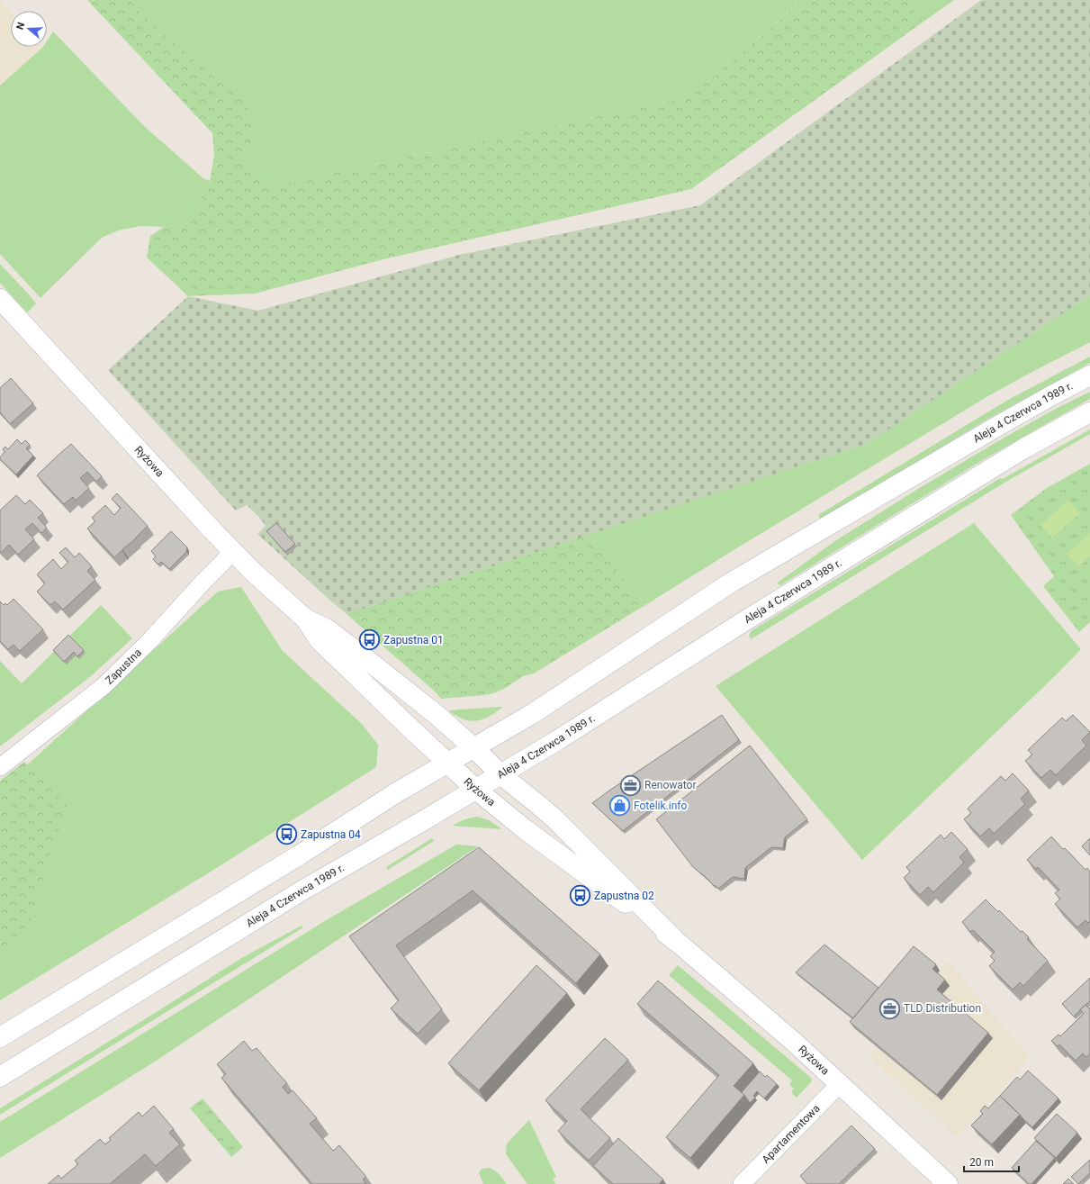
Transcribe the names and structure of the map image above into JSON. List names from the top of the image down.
{
  "streets": {
    "main road": ["Aleja 4 Czerwca 1989 r.", "Ryżowa"],
    "street": ["Zapustna", "Apartamentowa"]
  },
  "crossings": [
    ["Aleja 4 Czerwca 1989 r.", "Ryżowa"],
    ["Ryżowa", "Zapustna"],
    ["Ryżowa", "Apartamentowa"]
  ],
  "places": {
    "bus stop": ["Zapustna 01", "Zapustna 04", "Zapustna 02"],
    "office": ["Renowator", "TLD Distribution"],
    "shop": ["Fotelik.info"]
  },
  "scale_bar": "20 m",
  "north": "left"
}
